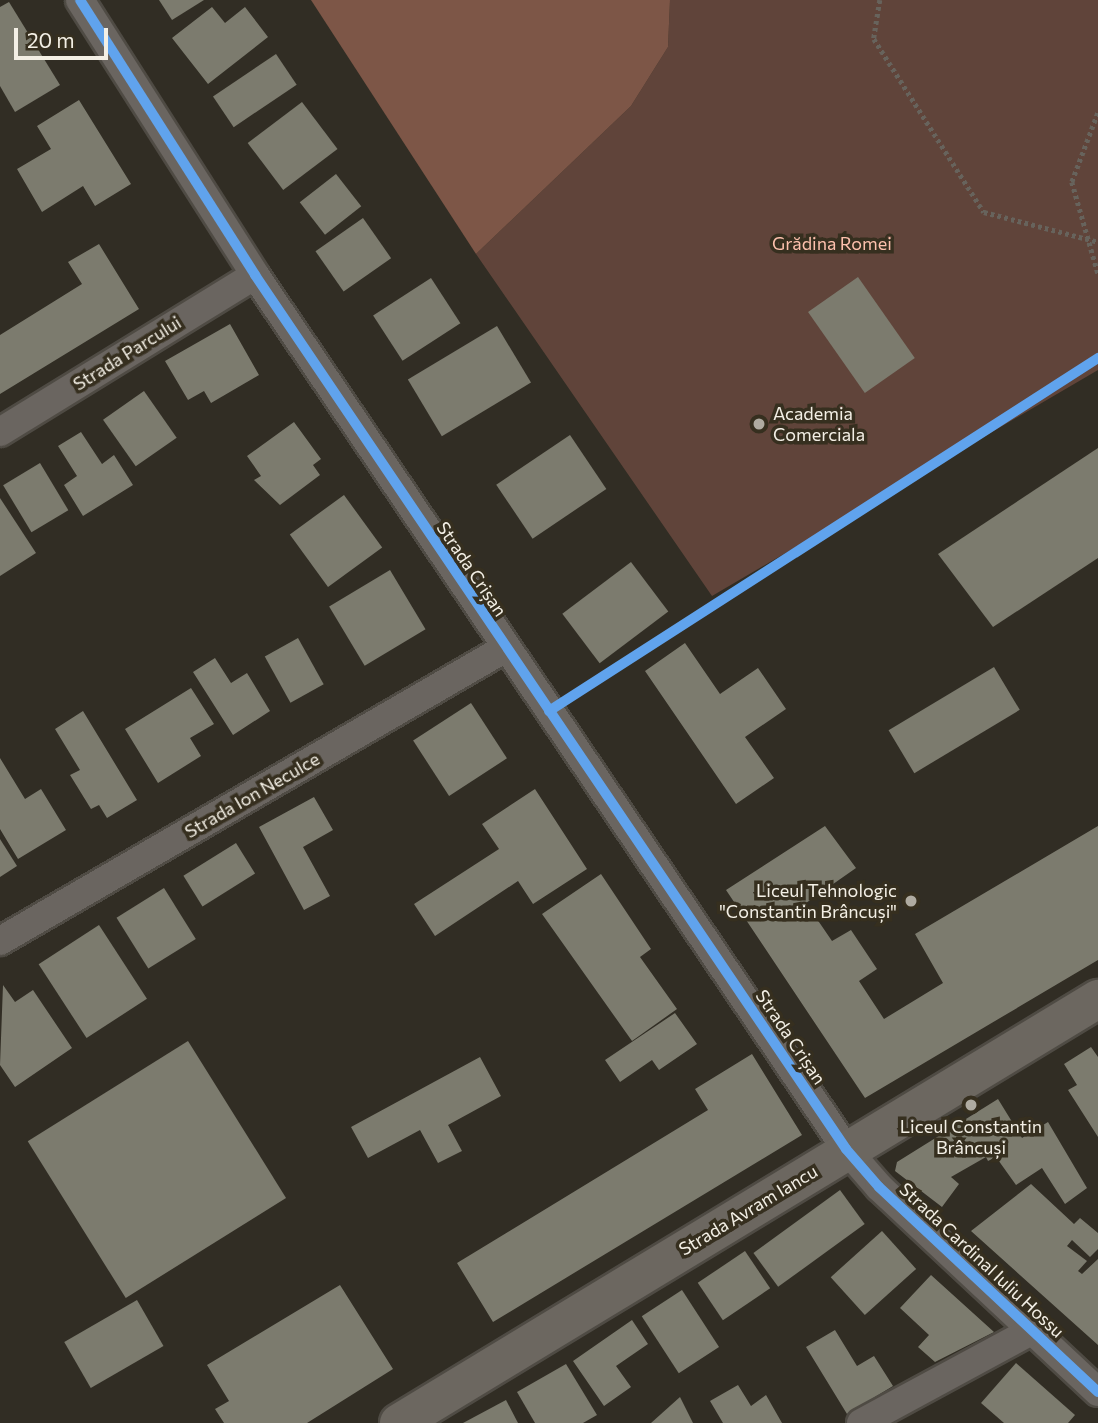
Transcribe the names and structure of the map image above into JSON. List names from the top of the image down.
{
  "streets": {
    "street": [
      "Strada Parcului",
      "Strada Crișan",
      "Strada Ion Neculce",
      "Strada Avram Iancu",
      "Strada Cardinal Iuliu Hossu"
    ]
  },
  "crossings": [
    ["Strada Parcului", "Strada Crișan"],
    ["Strada Crișan", "Strada Ion Neculce"],
    ["Strada Crișan", "Strada Avram Iancu"],
    ["Strada Crișan", "Strada Cardinal Iuliu Hossu"],
    ["Strada Avram Iancu", "Strada Cardinal Iuliu Hossu"]
  ],
  "parks": ["Grădina Romei"],
  "places": ["Academia Comerciala", "Liceul Tehnologic \"Constantin Brâncuși\"", "Liceul Constantin Brâncuși"],
  "scale_bar": "20 m"
}
